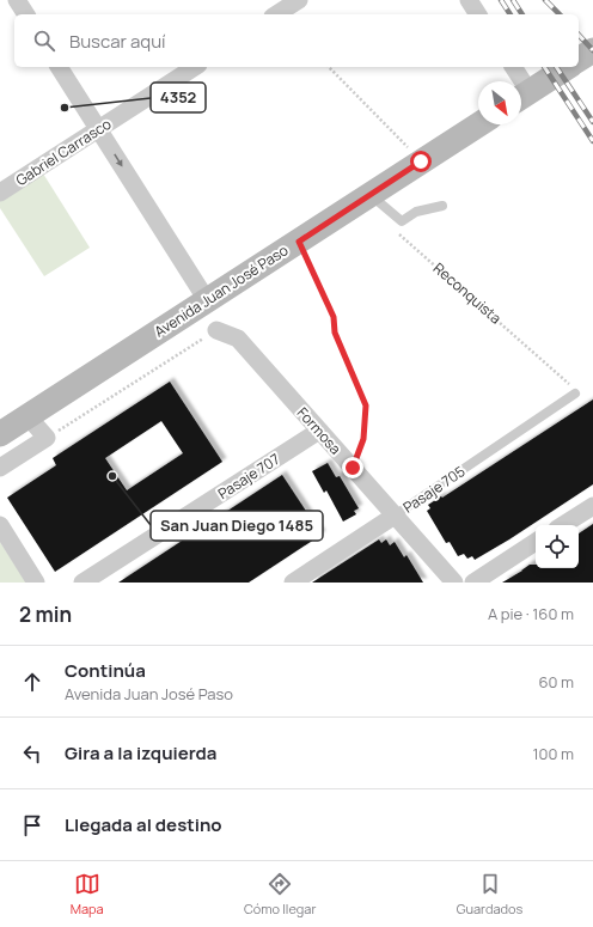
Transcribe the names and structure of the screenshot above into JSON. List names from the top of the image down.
{
  "streets": {
    "main road": ["Avenida Juan José Paso"],
    "street": [
      "Gabriel Carrasco",
      "Formosa",
      "Pasaje 707",
      "Pasaje 705"
    ],
    "path": ["Reconquista"]
  },
  "crossings": [
    ["Reconquista", "Pasaje 705"],
    ["Formosa", "Pasaje 707"],
    ["Formosa", "Pasaje 705"]
  ],
  "places": ["4352", "San Juan Diego 1485"],
  "north": "bottom right",
  "page": {
    "search": "Buscar aquí",
    "heading": ["2 min", "A pie · 160 m"],
    "list": [
      ["Continúa", "Avenida Juan José Paso", "60 m"],
      ["Gira a la izquierda", "100 m"],
      "Llegada al destino"
    ],
    "nav": ["Mapa", "Cómo llegar", "Guardados"]
  }
}
